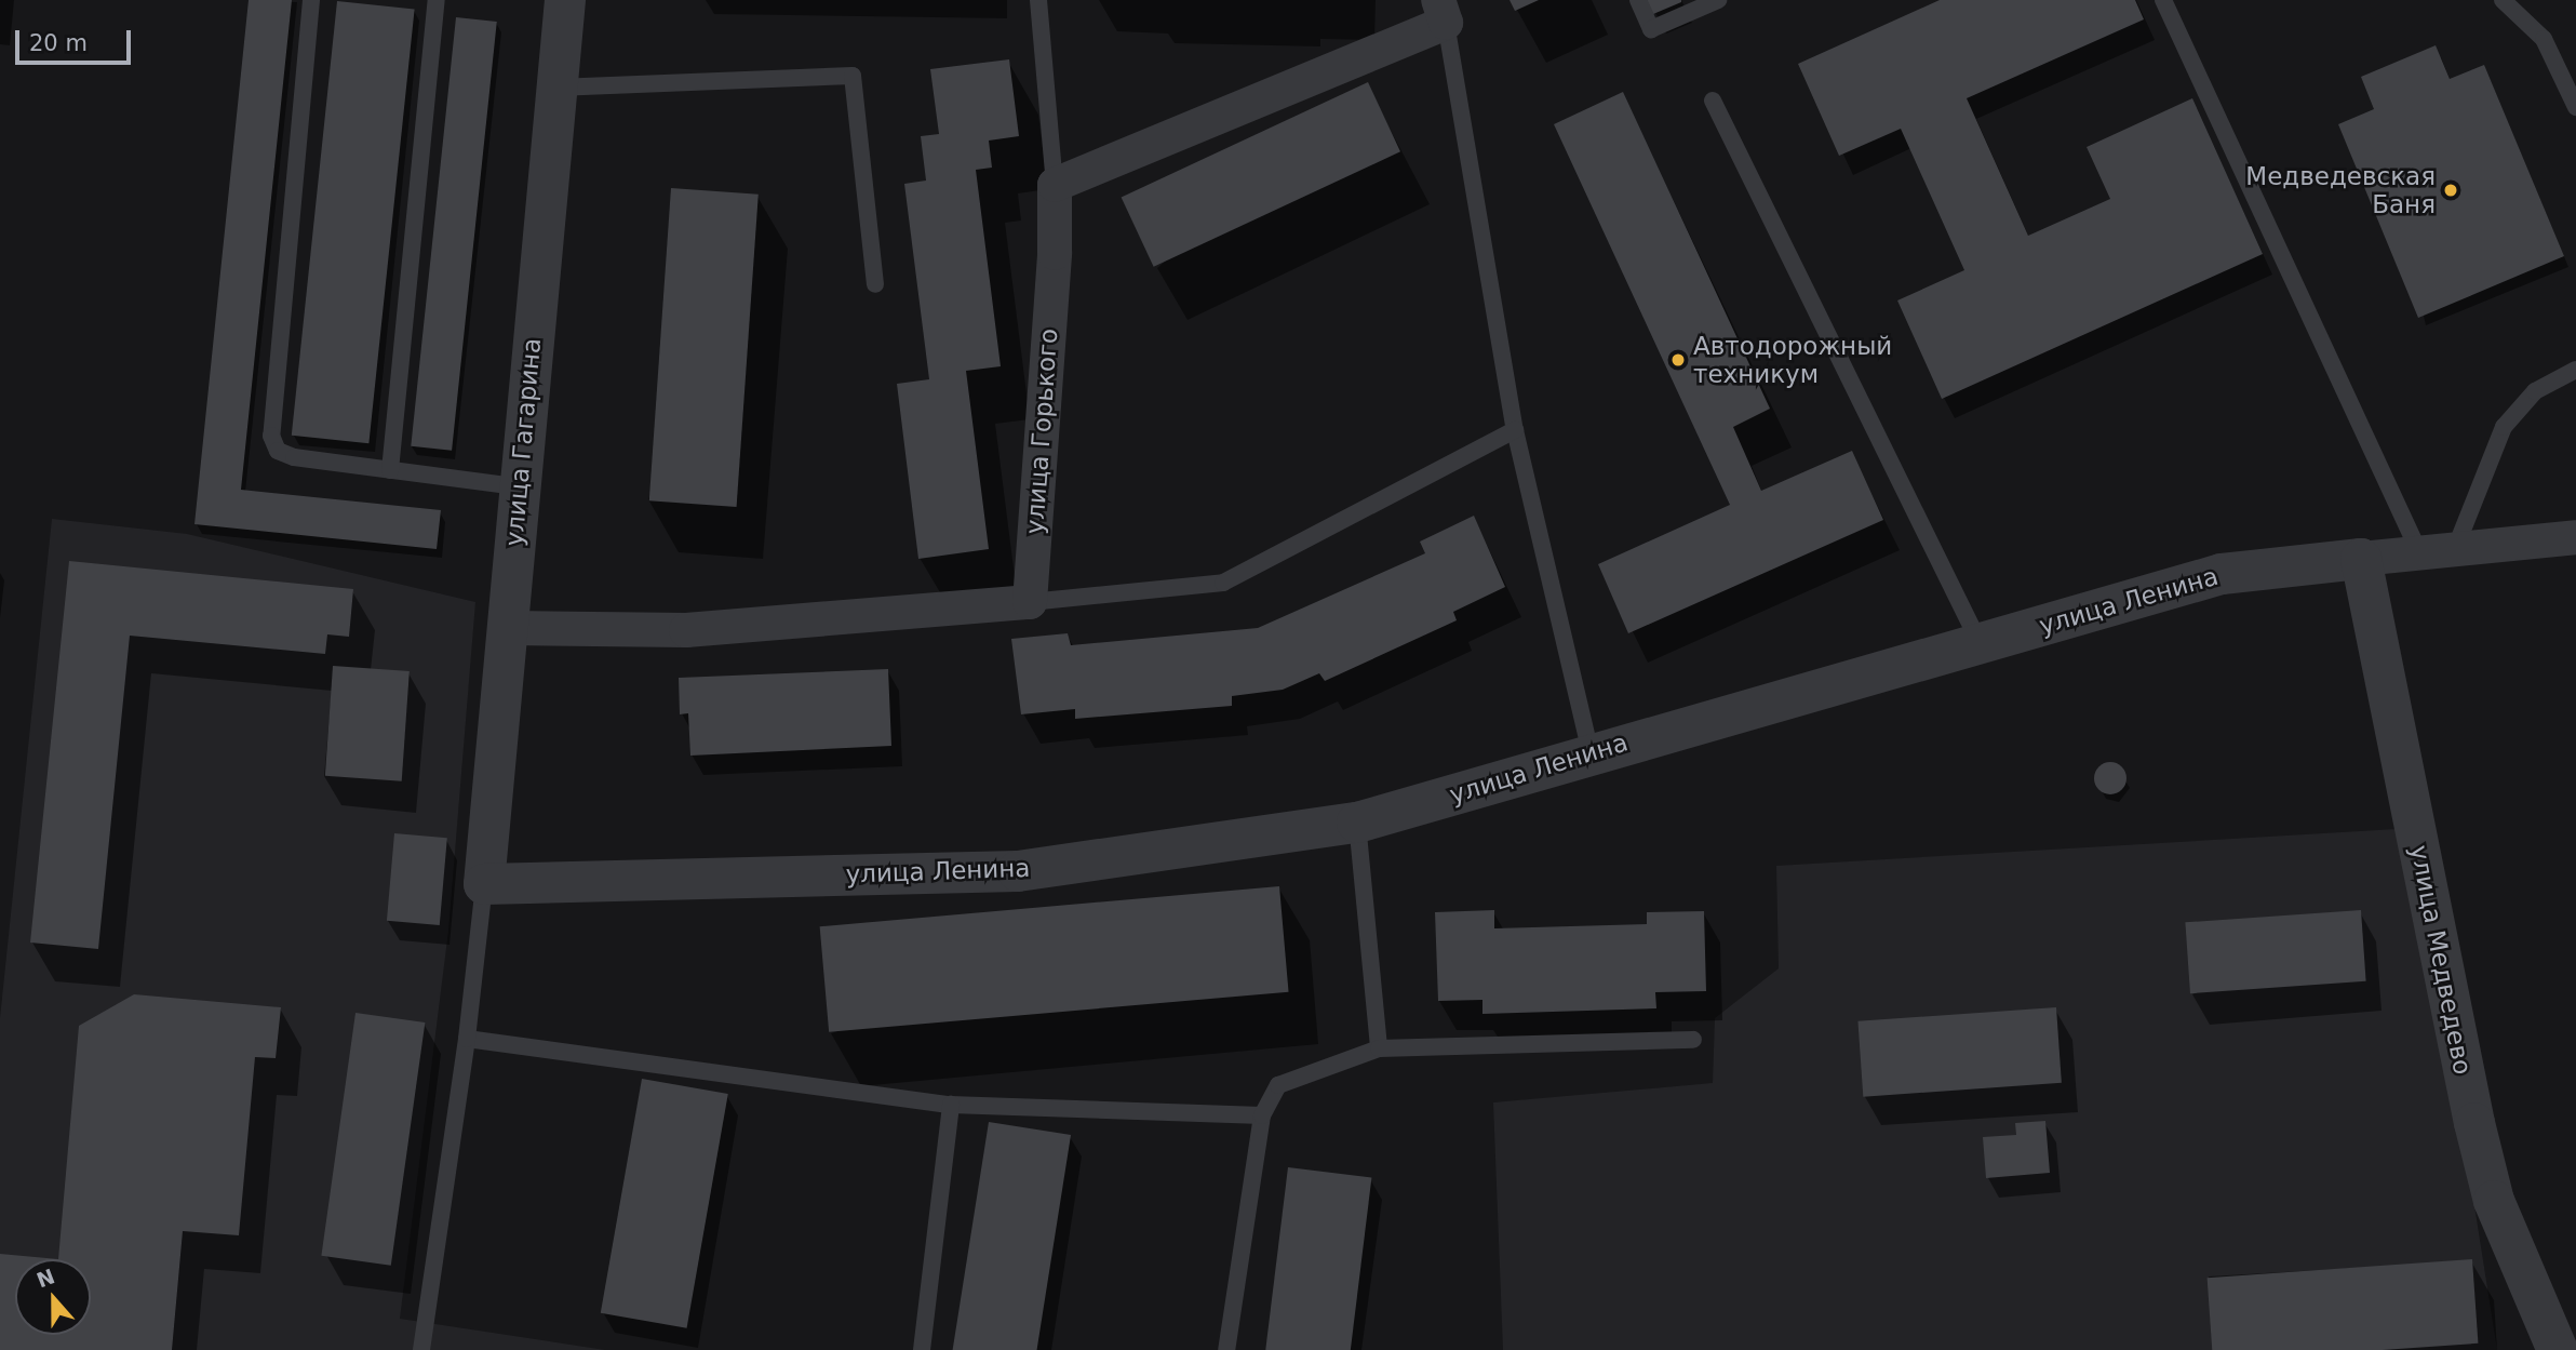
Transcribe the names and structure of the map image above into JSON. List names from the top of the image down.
{
  "streets": {
    "street": [
      "улица Горького",
      "улица Гагарина",
      "улица Ленина",
      "улица Медведево"
    ]
  },
  "crossings": [
    ["улица Гагарина", "улица Ленина"],
    ["улица Ленина", "улица Медведево"]
  ],
  "places": ["Медведевская Баня", "Автодорожный техникум"],
  "scale_bar": "20 m",
  "north": "top"
}
